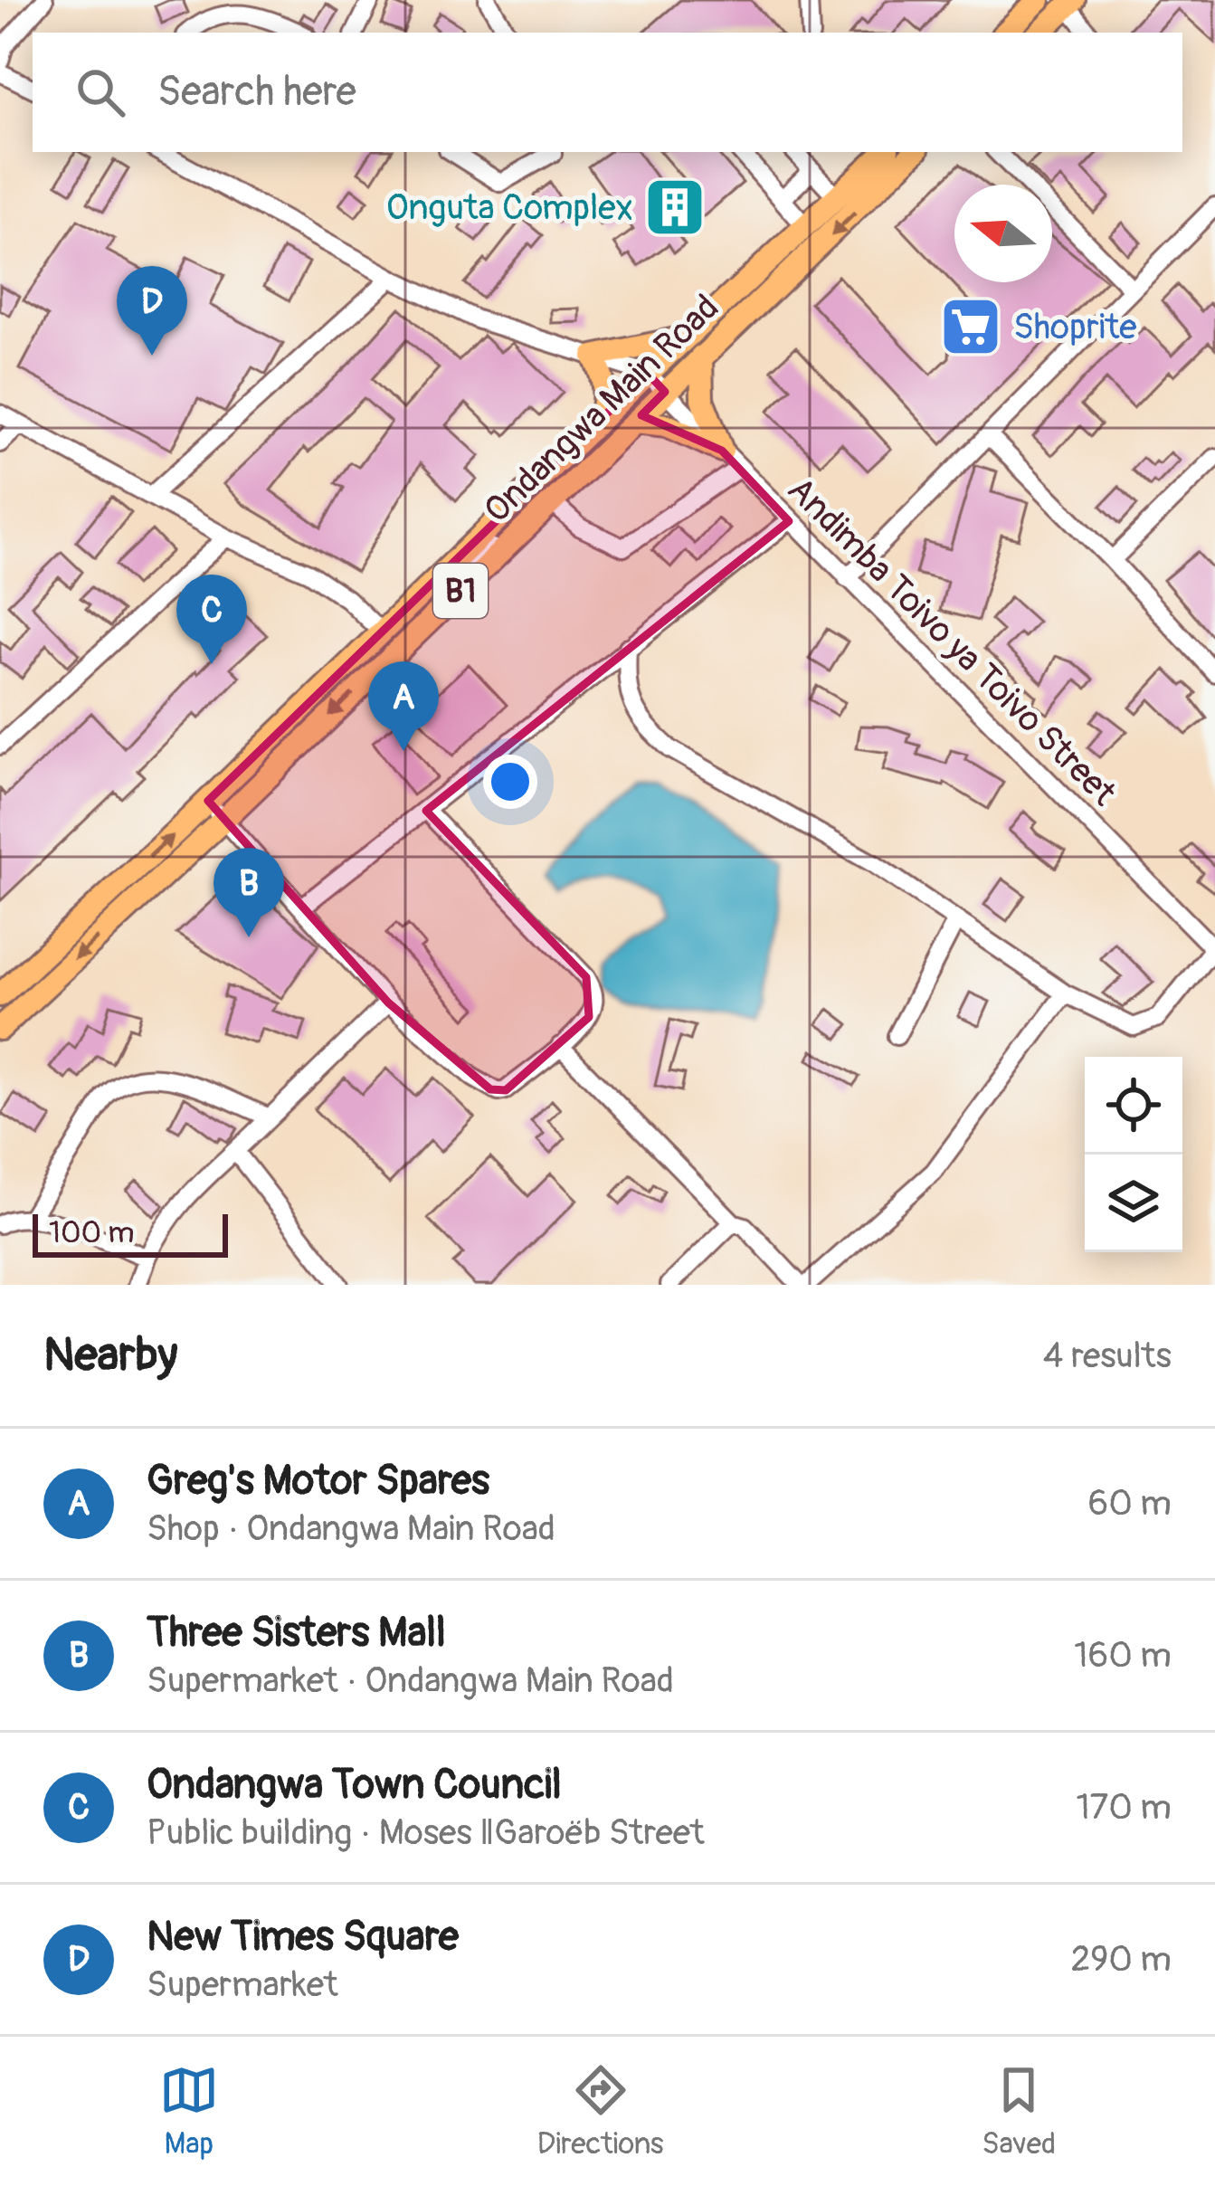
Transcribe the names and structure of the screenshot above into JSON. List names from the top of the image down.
{
  "streets": {
    "main road": ["Ondangwa Main Road", "B1"],
    "street": ["Andimba Toivo ya Toivo Street"]
  },
  "crossings": [
    ["Ondangwa Main Road", "Andimba Toivo ya Toivo Street"]
  ],
  "places": {
    "building": ["Onguta Complex"],
    "supermarket": ["Shoprite"]
  },
  "scale_bar": "100 m",
  "north": "left",
  "page": {
    "search": "Search here",
    "pins": [
      "D",
      "C",
      "A",
      "B"
    ],
    "scale": "100 m",
    "heading": ["Nearby", "4 results"],
    "list": [
      {
        "mark": "A",
        "name": "Greg's Motor Spares",
        "note": "Shop · Ondangwa Main Road",
        "value": "60 m"
      },
      {
        "mark": "B",
        "name": "Three Sisters Mall",
        "note": "Supermarket · Ondangwa Main Road",
        "value": "160 m"
      },
      {
        "mark": "C",
        "name": "Ondangwa Town Council",
        "note": "Public building · Moses ǁGaroëb Street",
        "value": "170 m"
      },
      {
        "mark": "D",
        "name": "New Times Square",
        "note": "Supermarket",
        "value": "290 m"
      }
    ],
    "nav": ["Map", "Directions", "Saved"]
  }
}
